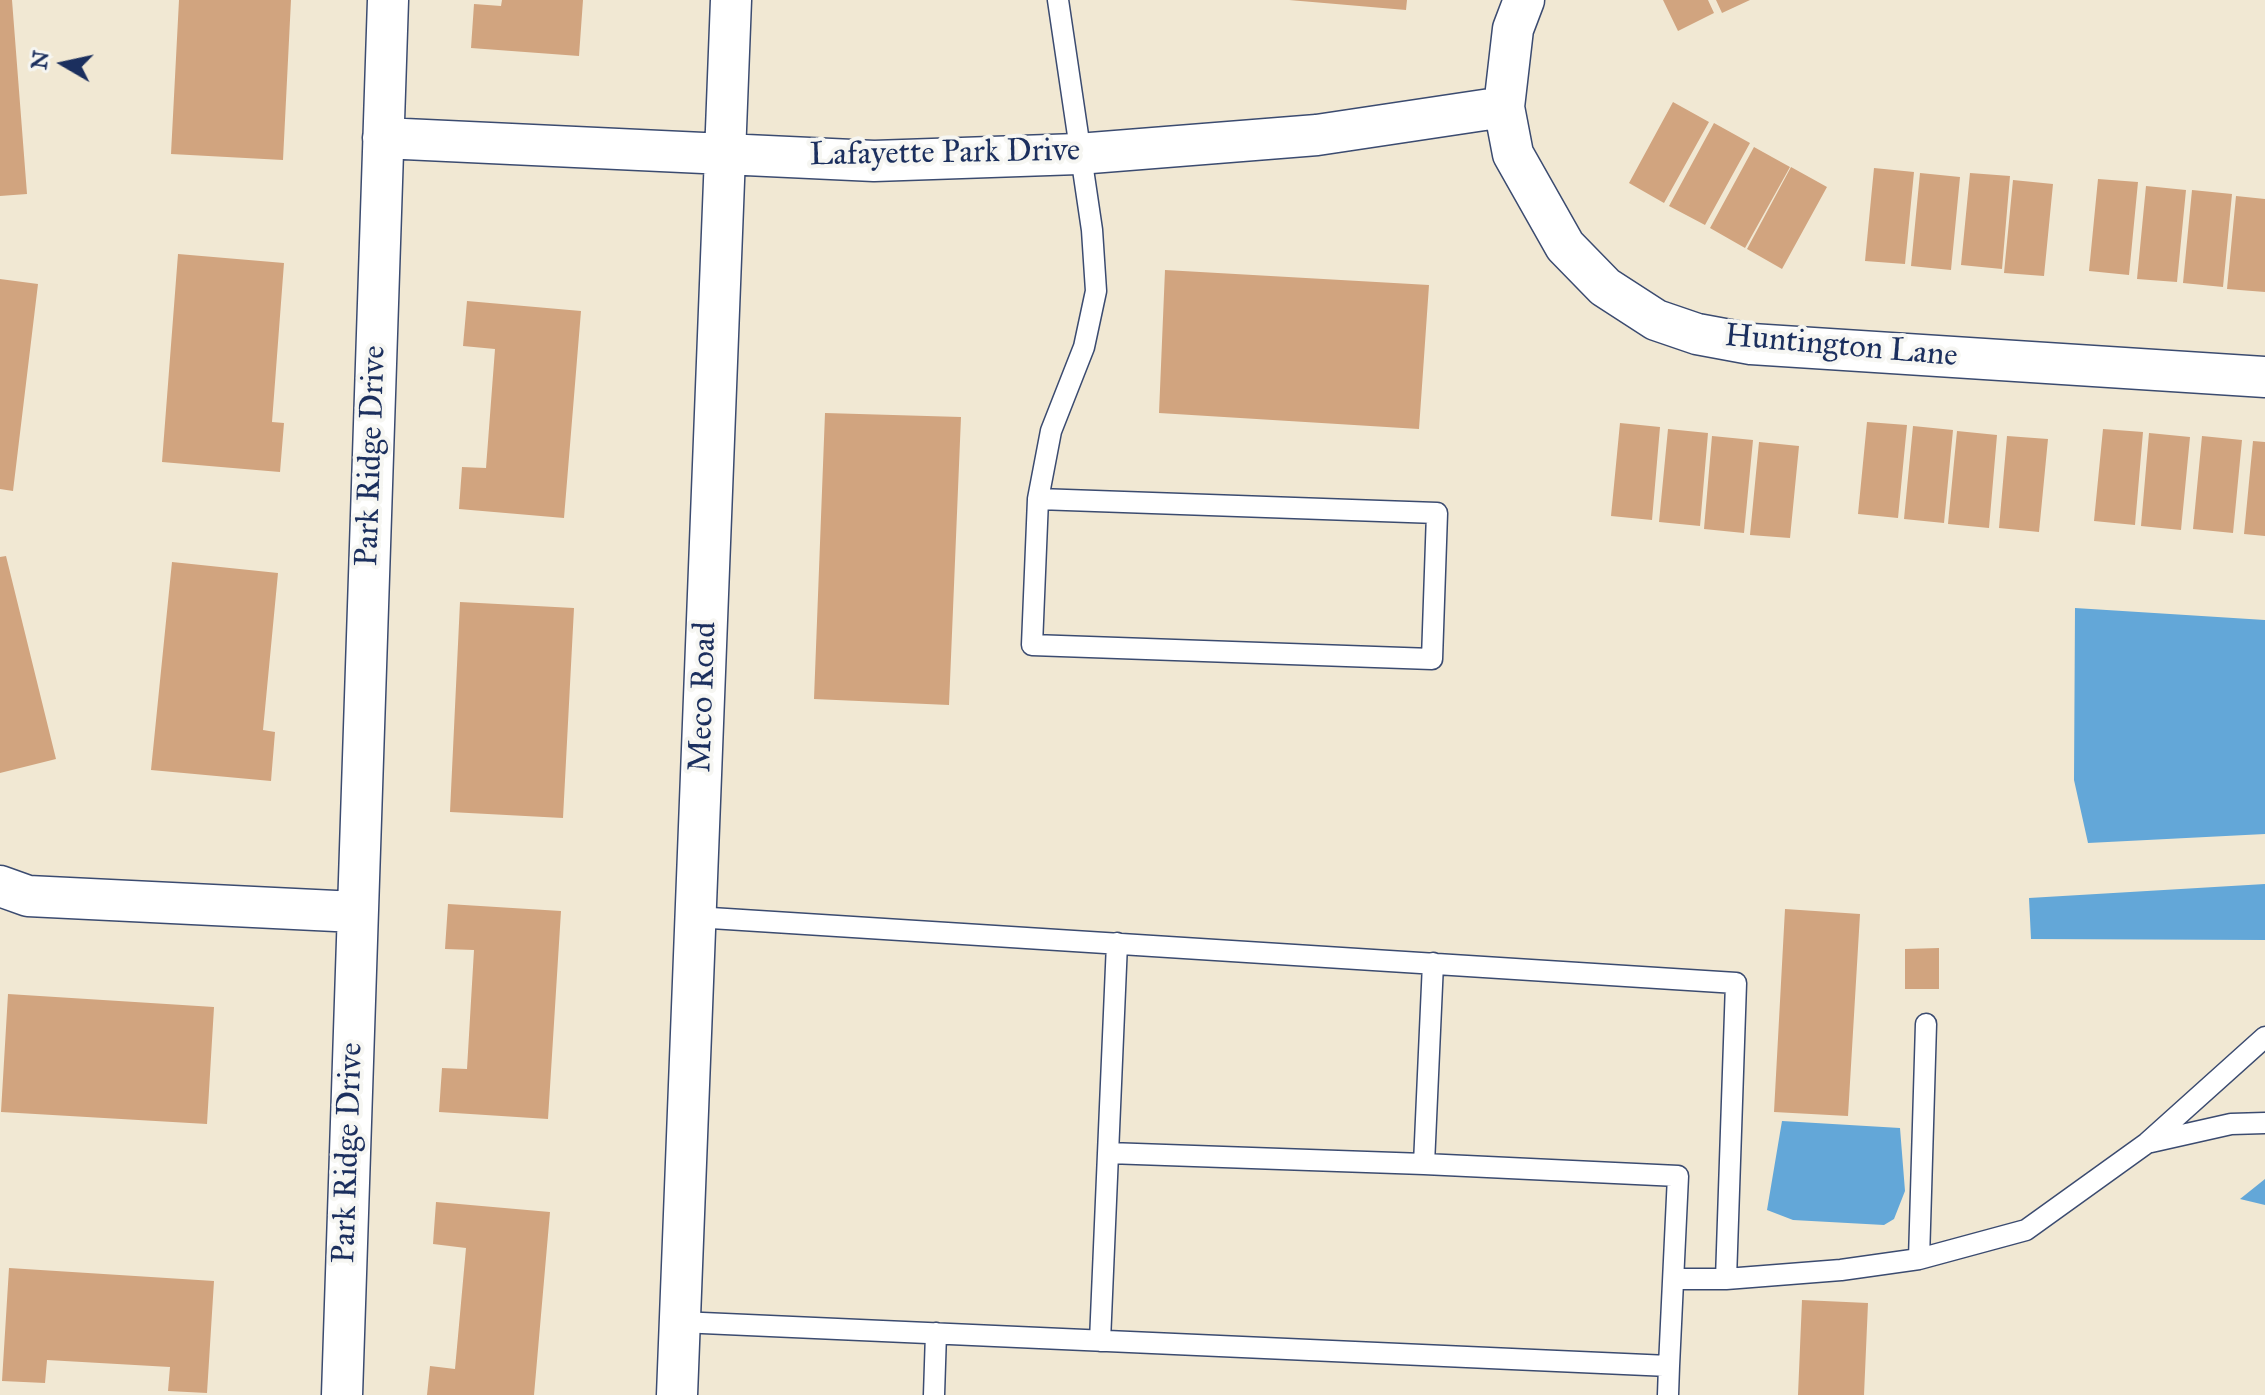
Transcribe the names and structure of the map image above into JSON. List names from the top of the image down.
{
  "streets": {
    "street": [
      "Lafayette Park Drive",
      "Huntington Lane",
      "Park Ridge Drive",
      "Meco Road"
    ]
  },
  "crossings": [
    ["Lafayette Park Drive", "Huntington Lane"],
    ["Lafayette Park Drive", "Park Ridge Drive"],
    ["Lafayette Park Drive", "Meco Road"]
  ],
  "north": "left"
}
